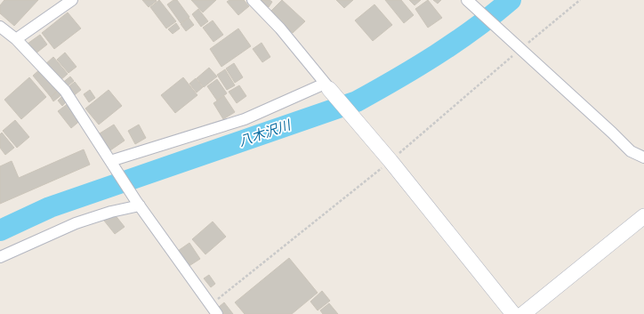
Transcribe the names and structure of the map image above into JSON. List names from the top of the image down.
{
  "water": ["八木沢川"]
}
